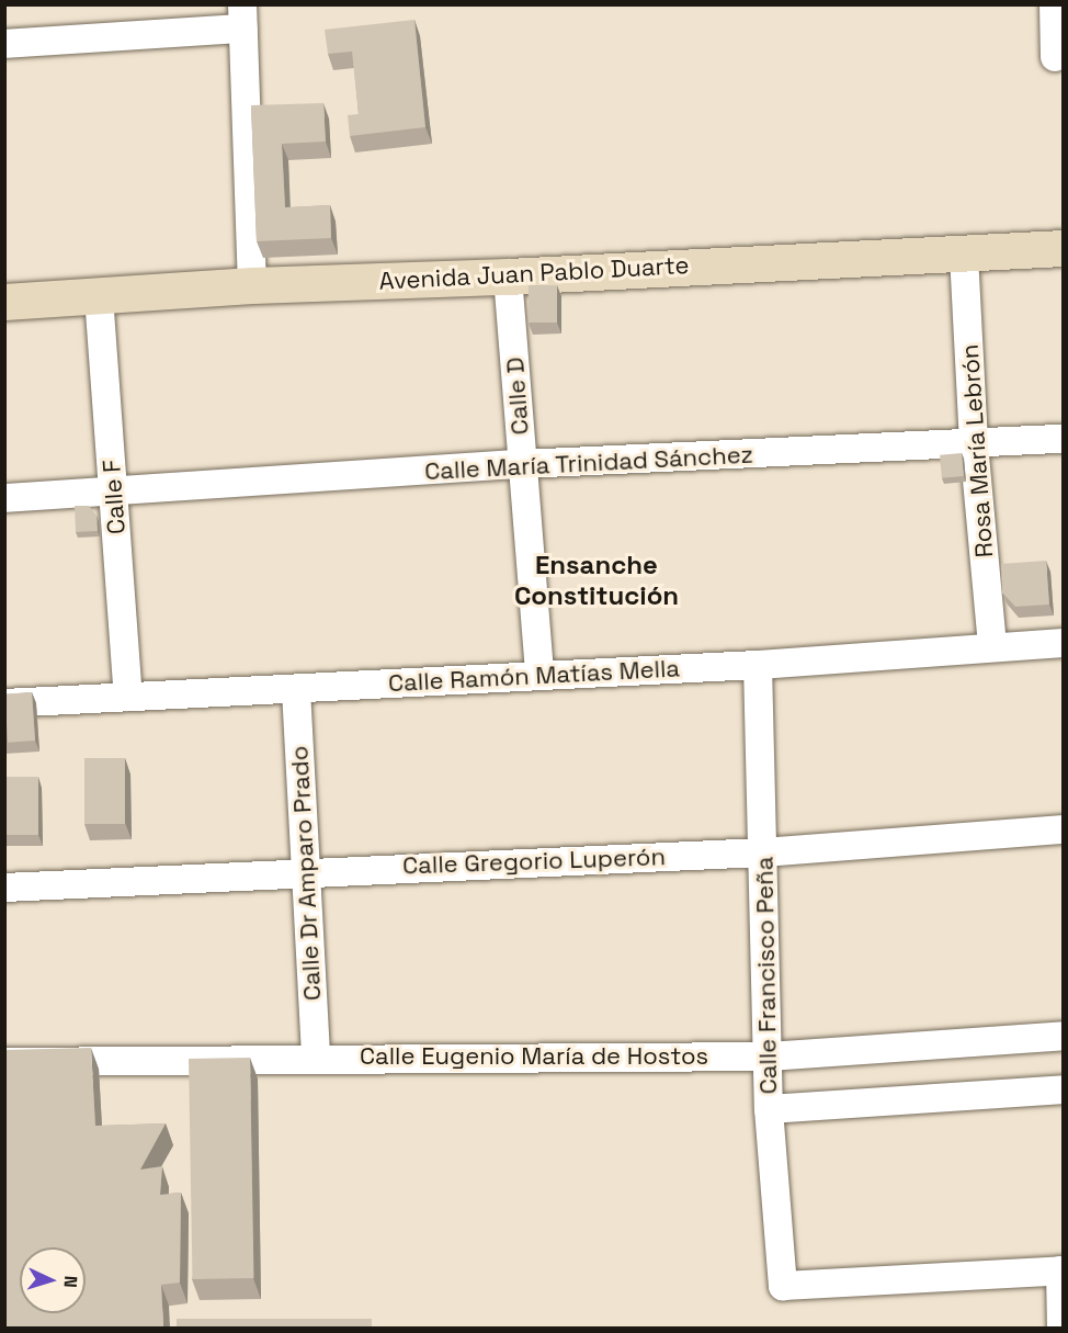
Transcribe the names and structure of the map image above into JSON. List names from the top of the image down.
{
  "streets": {
    "main road": ["Avenida Juan Pablo Duarte"],
    "street": [
      "Calle D",
      "Rosa María Lebrón",
      "Calle María Trinidad Sánchez",
      "Calle F",
      "Calle Ramón Matías Mella",
      "Calle Gregorio Luperón",
      "Calle Dr Amparo Prado",
      "Calle Francisco Peña",
      "Calle Eugenio María de Hostos"
    ]
  },
  "crossings": [
    ["Avenida Juan Pablo Duarte", "Calle D"],
    ["Avenida Juan Pablo Duarte", "Rosa María Lebrón"],
    ["Avenida Juan Pablo Duarte", "Calle F"],
    ["Calle D", "Calle María Trinidad Sánchez"],
    ["Calle D", "Calle Ramón Matías Mella"],
    ["Rosa María Lebrón", "Calle María Trinidad Sánchez"],
    ["Rosa María Lebrón", "Calle Ramón Matías Mella"],
    ["Calle María Trinidad Sánchez", "Calle F"],
    ["Calle F", "Calle Ramón Matías Mella"],
    ["Calle Ramón Matías Mella", "Calle Dr Amparo Prado"],
    ["Calle Ramón Matías Mella", "Calle Francisco Peña"],
    ["Calle Gregorio Luperón", "Calle Dr Amparo Prado"],
    ["Calle Gregorio Luperón", "Calle Francisco Peña"],
    ["Calle Dr Amparo Prado", "Calle Eugenio María de Hostos"],
    ["Calle Francisco Peña", "Calle Eugenio María de Hostos"]
  ],
  "districts": ["Ensanche Constitución"],
  "north": "right"
}
